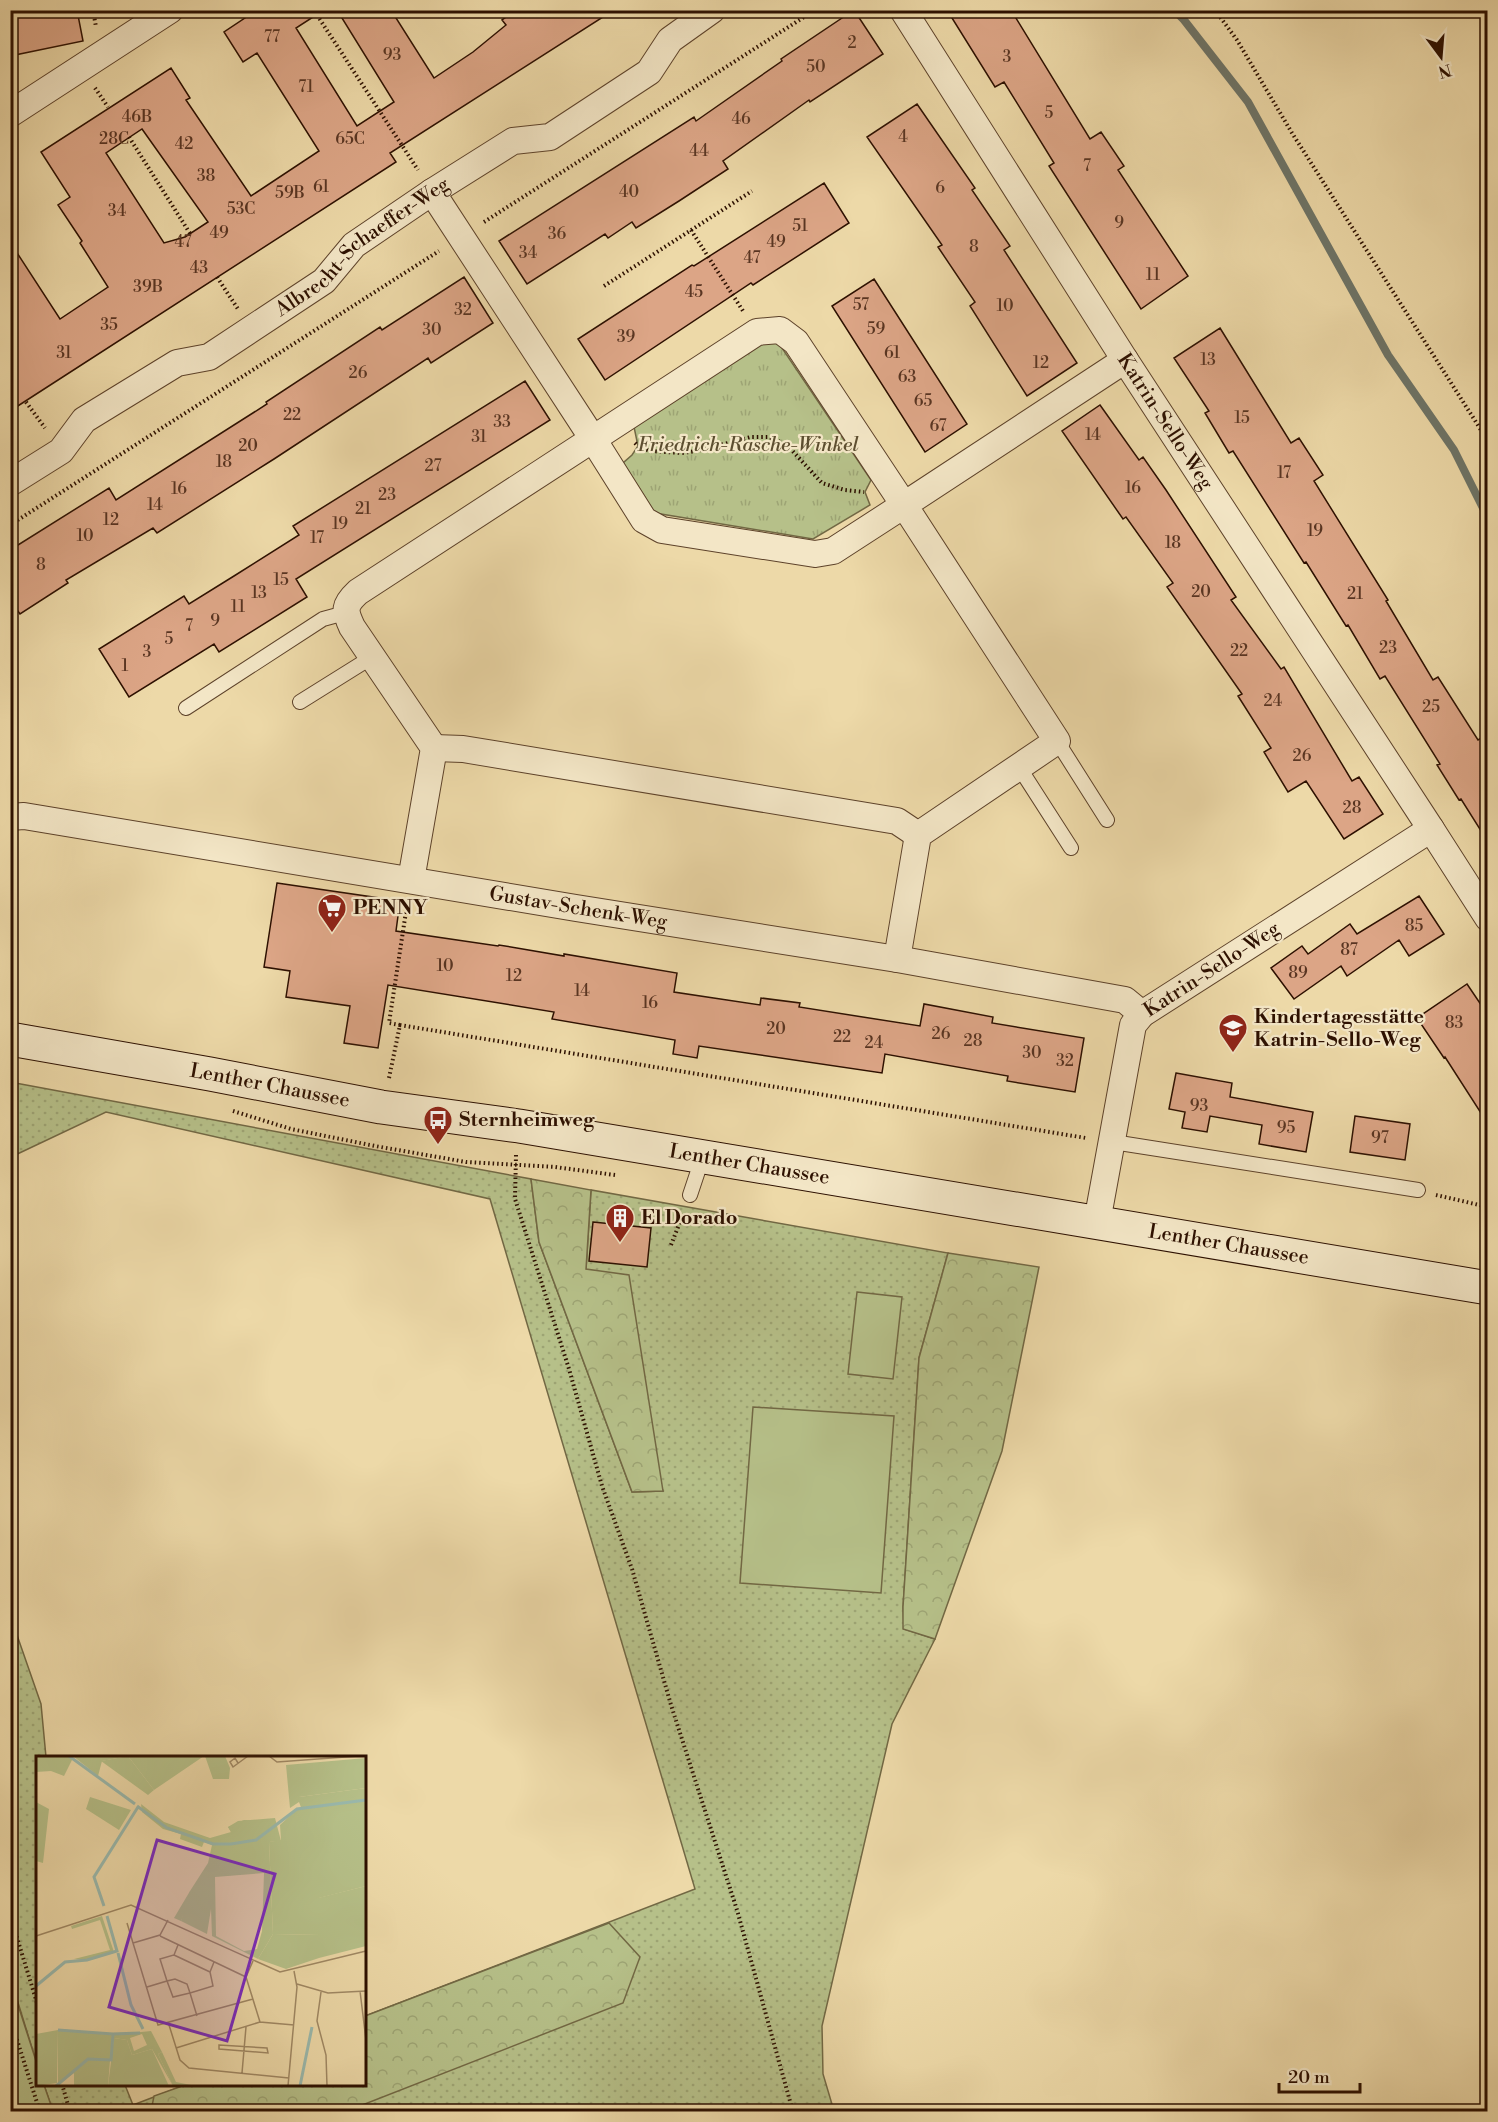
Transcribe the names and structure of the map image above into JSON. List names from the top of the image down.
{
  "streets": {
    "street": [
      "Albrecht-Schaeffer-Weg",
      "Katrin-Sello-Weg",
      "Gustav-Schenk-Weg",
      "Lenther Chaussee"
    ]
  },
  "crossings": [
    ["Katrin-Sello-Weg", "Gustav-Schenk-Weg"],
    ["Katrin-Sello-Weg", "Lenther Chaussee"]
  ],
  "parks": ["Friedrich-Rasche-Winkel"],
  "places": {
    "supermarket": ["PENNY"],
    "school or university": ["Kindertagesstätte Katrin-Sello-Weg"],
    "bus stop": ["Sternheimweg"],
    "building": ["El Dorado"]
  },
  "house_numbers": [
    "77",
    "2",
    "93",
    "3",
    "50",
    "71",
    "5",
    "46B",
    "46",
    "4",
    "28C",
    "65C",
    "42",
    "44",
    "7",
    "38",
    "61",
    "6",
    "40",
    "59B",
    "53C",
    "34",
    "9",
    "51",
    "49",
    "36",
    "47",
    "49",
    "8",
    "34",
    "47",
    "43",
    "11",
    "39B",
    "45",
    "57",
    "10",
    "32",
    "35",
    "59",
    "30",
    "39",
    "31",
    "61",
    "13",
    "12",
    "26",
    "63",
    "65",
    "22",
    "15",
    "33",
    "67",
    "14",
    "31",
    "20",
    "18",
    "27",
    "17",
    "16",
    "16",
    "23",
    "14",
    "21",
    "12",
    "19",
    "19",
    "10",
    "17",
    "18",
    "8",
    "15",
    "20",
    "13",
    "21",
    "11",
    "9",
    "7",
    "5",
    "23",
    "22",
    "3",
    "1",
    "24",
    "25",
    "26",
    "28",
    "85",
    "87",
    "10",
    "89",
    "12",
    "14",
    "16",
    "83",
    "20",
    "26",
    "22",
    "28",
    "24",
    "30",
    "32",
    "93",
    "95",
    "97"
  ],
  "scale_bar": "20 m",
  "north": "bottom"
}
